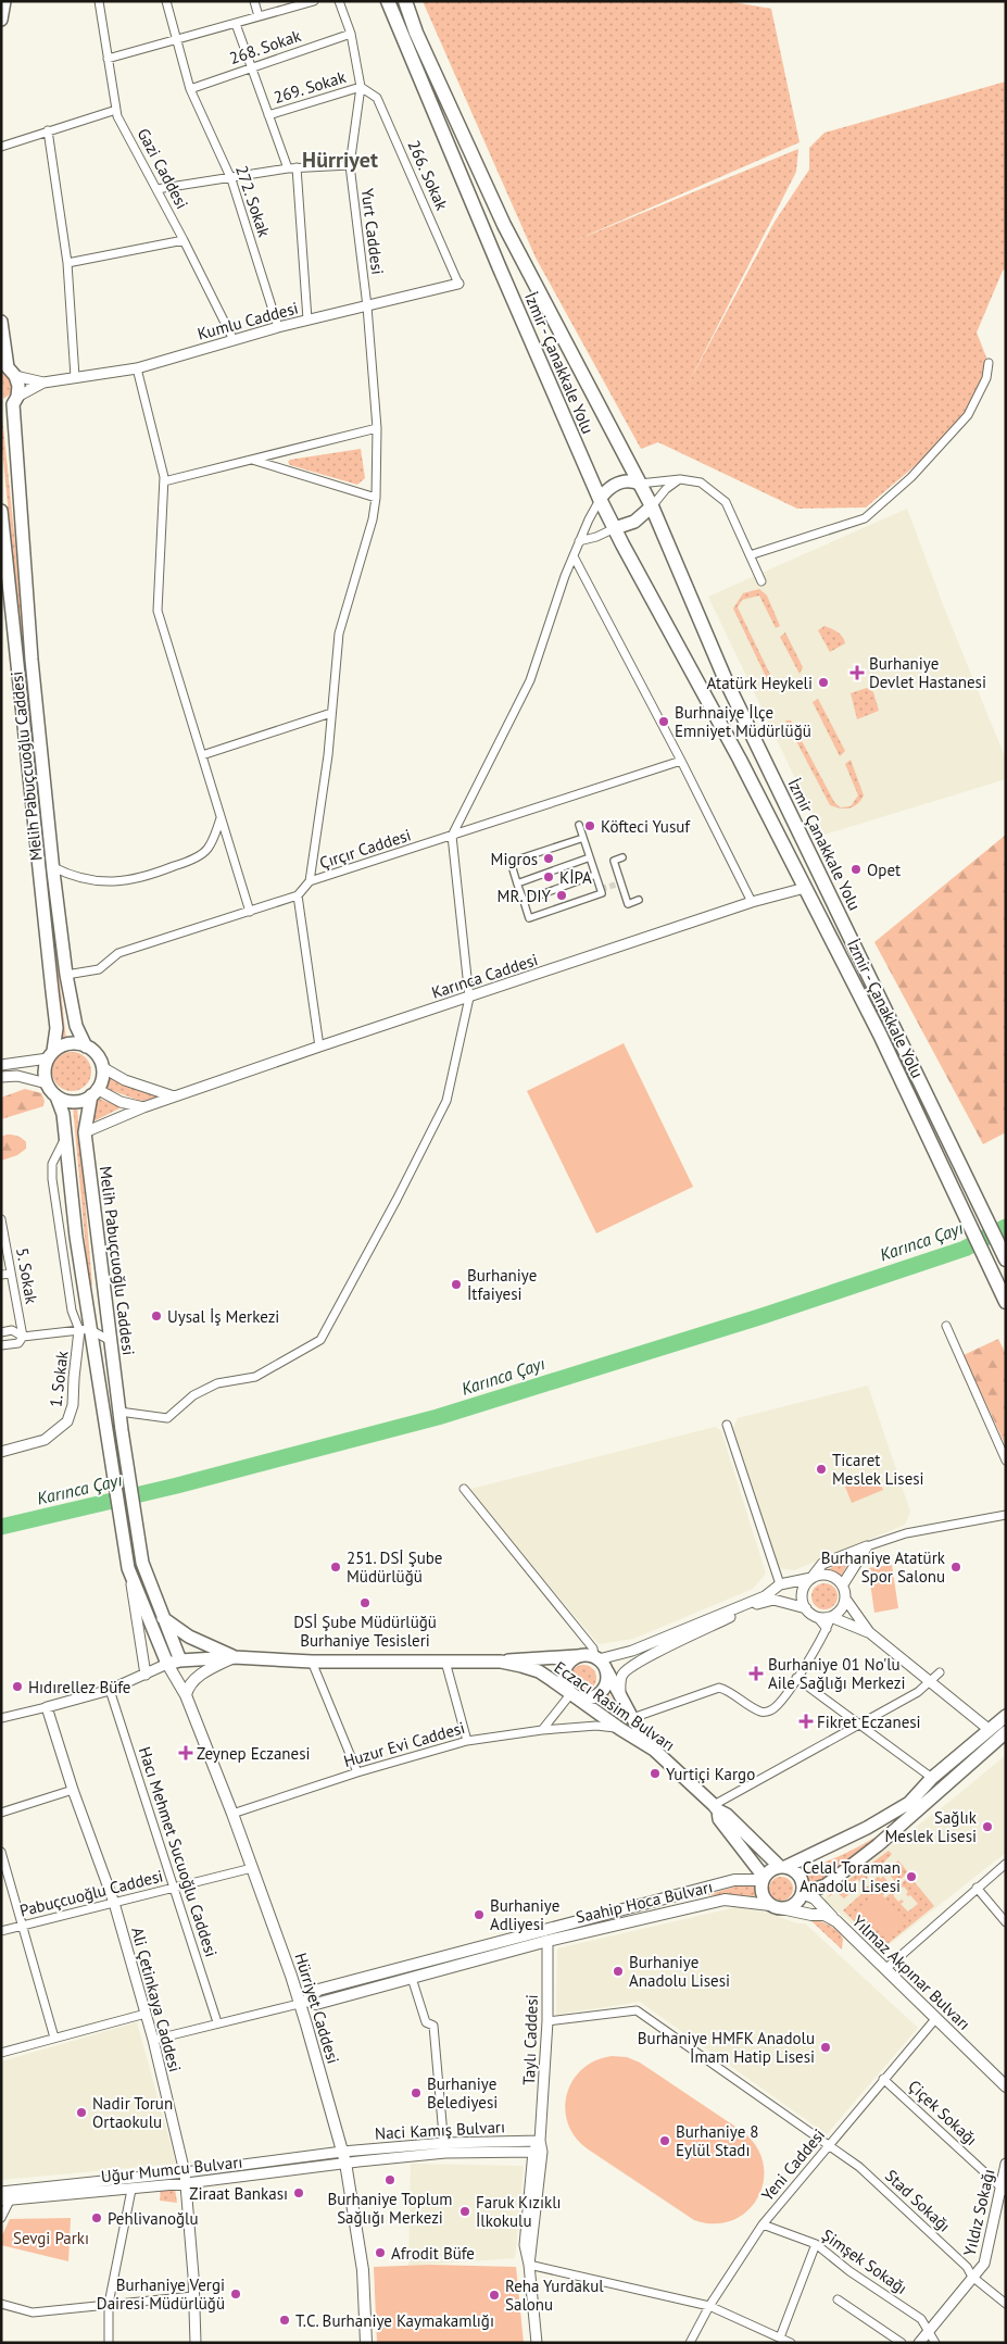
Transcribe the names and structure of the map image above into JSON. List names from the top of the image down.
{
  "streets": {
    "highway": ["İzmir - Çanakkale Yolu", "İzmir Çanakkale Yolu"],
    "main road": [
      "Melih Pabuçcuoğlu Caddesi",
      "Eczacı Rasim Bulvarı",
      "Saahip Hoca Bulvarı",
      "Yılmaz Akpınar Bulvarı",
      "Hürriyet Caddesi"
    ],
    "street": [
      "268. Sokak",
      "269. Sokak",
      "Gazi Caddesi",
      "266. Sokak",
      "272. Sokak",
      "Yurt Caddesi",
      "Kumlu Caddesi",
      "Çırçır Caddesi",
      "Karınca Caddesi",
      "5. Sokak",
      "1. Sokak",
      "Huzur Evi Caddesi",
      "Hacı Mehmet Sucuoğlu Caddesi",
      "Pabuçcuoğlu Caddesi",
      "Ali Çetinkaya Caddesi",
      "Taylı Caddesi",
      "Çiçek Sokağı",
      "Naci Kamış Bulvarı",
      "Yeni Caddesi",
      "Uğur Mumcu Bulvarı",
      "Stad Sokağı",
      "Yıldız Sokağı",
      "Şimşek Sokağı"
    ]
  },
  "crossings": [
    ["268. Sokak", "272. Sokak"],
    ["268. Sokak", "Yurt Caddesi"],
    ["269. Sokak", "266. Sokak"],
    ["269. Sokak", "Yurt Caddesi"],
    ["Gazi Caddesi", "Kumlu Caddesi"],
    ["266. Sokak", "Yurt Caddesi"],
    ["266. Sokak", "Kumlu Caddesi"],
    ["272. Sokak", "Kumlu Caddesi"],
    ["Yurt Caddesi", "Kumlu Caddesi"],
    ["Yurt Caddesi", "Çırçır Caddesi"],
    ["İzmir - Çanakkale Yolu", "İzmir Çanakkale Yolu"],
    ["İzmir - Çanakkale Yolu", "Karınca Caddesi"],
    ["Melih Pabuçcuoğlu Caddesi", "Karınca Caddesi"],
    ["Melih Pabuçcuoğlu Caddesi", "Eczacı Rasim Bulvarı"],
    ["Eczacı Rasim Bulvarı", "Huzur Evi Caddesi"],
    ["Eczacı Rasim Bulvarı", "Saahip Hoca Bulvarı"],
    ["Eczacı Rasim Bulvarı", "Yılmaz Akpınar Bulvarı"],
    ["Huzur Evi Caddesi", "Hürriyet Caddesi"],
    ["Hacı Mehmet Sucuoğlu Caddesi", "Pabuçcuoğlu Caddesi"],
    ["Pabuçcuoğlu Caddesi", "Ali Çetinkaya Caddesi"],
    ["Pabuçcuoğlu Caddesi", "Hürriyet Caddesi"],
    ["Saahip Hoca Bulvarı", "Yılmaz Akpınar Bulvarı"],
    ["Saahip Hoca Bulvarı", "Hürriyet Caddesi"],
    ["Saahip Hoca Bulvarı", "Taylı Caddesi"],
    ["Yılmaz Akpınar Bulvarı", "Yeni Caddesi"],
    ["Ali Çetinkaya Caddesi", "Uğur Mumcu Bulvarı"],
    ["Hürriyet Caddesi", "Naci Kamış Bulvarı"],
    ["Hürriyet Caddesi", "Uğur Mumcu Bulvarı"],
    ["Taylı Caddesi", "Naci Kamış Bulvarı"],
    ["Taylı Caddesi", "Stad Sokağı"],
    ["Çiçek Sokağı", "Yeni Caddesi"],
    ["Çiçek Sokağı", "Yıldız Sokağı"],
    ["Naci Kamış Bulvarı", "Uğur Mumcu Bulvarı"],
    ["Yeni Caddesi", "Stad Sokağı"],
    ["Yeni Caddesi", "Şimşek Sokağı"],
    ["Stad Sokağı", "Yıldız Sokağı"],
    ["Yıldız Sokağı", "Şimşek Sokağı"]
  ],
  "districts": ["Hürriyet"],
  "water": ["Karınca Çayı"],
  "parks": ["Sevgi Parkı"],
  "places": {
    "health": [
      "Burhaniye Devlet Hastanesi",
      "Burhaniye 01 No'lu Aile Sağlığı Merkezi",
      "Fikret Eczanesi",
      "Zeynep Eczanesi"
    ],
    "other": [
      "Atatürk Heykeli",
      "Burhnaiye İlçe Emniyet Müdürlüğü",
      "Köfteci Yusuf",
      "Migros",
      "Opet",
      "KİPA",
      "MR. DIY",
      "Burhaniye İtfaiyesi",
      "Uysal İş Merkezi",
      "Ticaret Meslek Lisesi",
      "251. DSİ Şube Müdürlüğü",
      "Burhaniye Atatürk Spor Salonu",
      "DSİ Şube Müdürlüğü Burhaniye Tesisleri",
      "Hıdırellez Büfe",
      "Yurtiçi Kargo",
      "Sağlık Meslek Lisesi",
      "Celal Toraman Anadolu Lisesi",
      "Burhaniye Adliyesi",
      "Burhaniye Anadolu Lisesi",
      "Burhaniye HMFK Anadolu İmam Hatip Lisesi",
      "Burhaniye Belediyesi",
      "Nadir Torun Ortaokulu",
      "Burhaniye 8 Eylül Stadı",
      "Burhaniye Toplum Sağlığı Merkezi",
      "Ziraat Bankası",
      "Faruk Kızıklı İlkokulu",
      "Pehlivanoğlu",
      "Afrodit Büfe",
      "Burhaniye Vergi Dairesi Müdürlüğü",
      "Reha Yurdakul Salonu",
      "T.C. Burhaniye Kaymakamlığı"
    ]
  }
}
